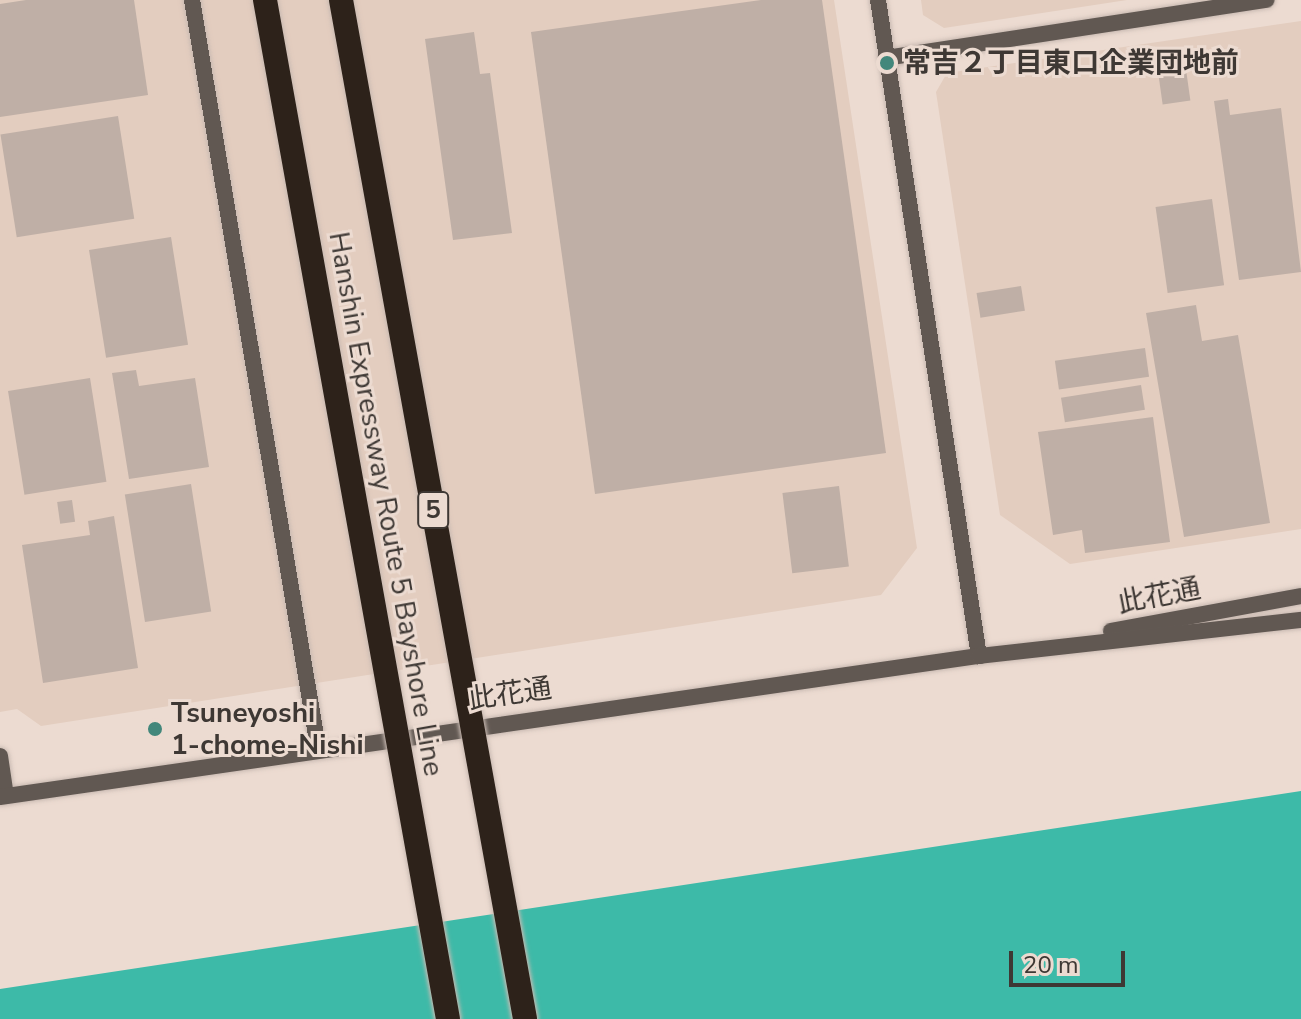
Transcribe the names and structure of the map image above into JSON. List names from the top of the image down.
{
  "streets": {
    "highway": ["Hanshin Expressway Route 5 Bayshore Line", "5"],
    "street": ["此花通"]
  },
  "places": ["常吉２丁目東口企業団地前", "Tsuneyoshi 1-chome-Nishi"],
  "scale_bar": "20 m"
}
